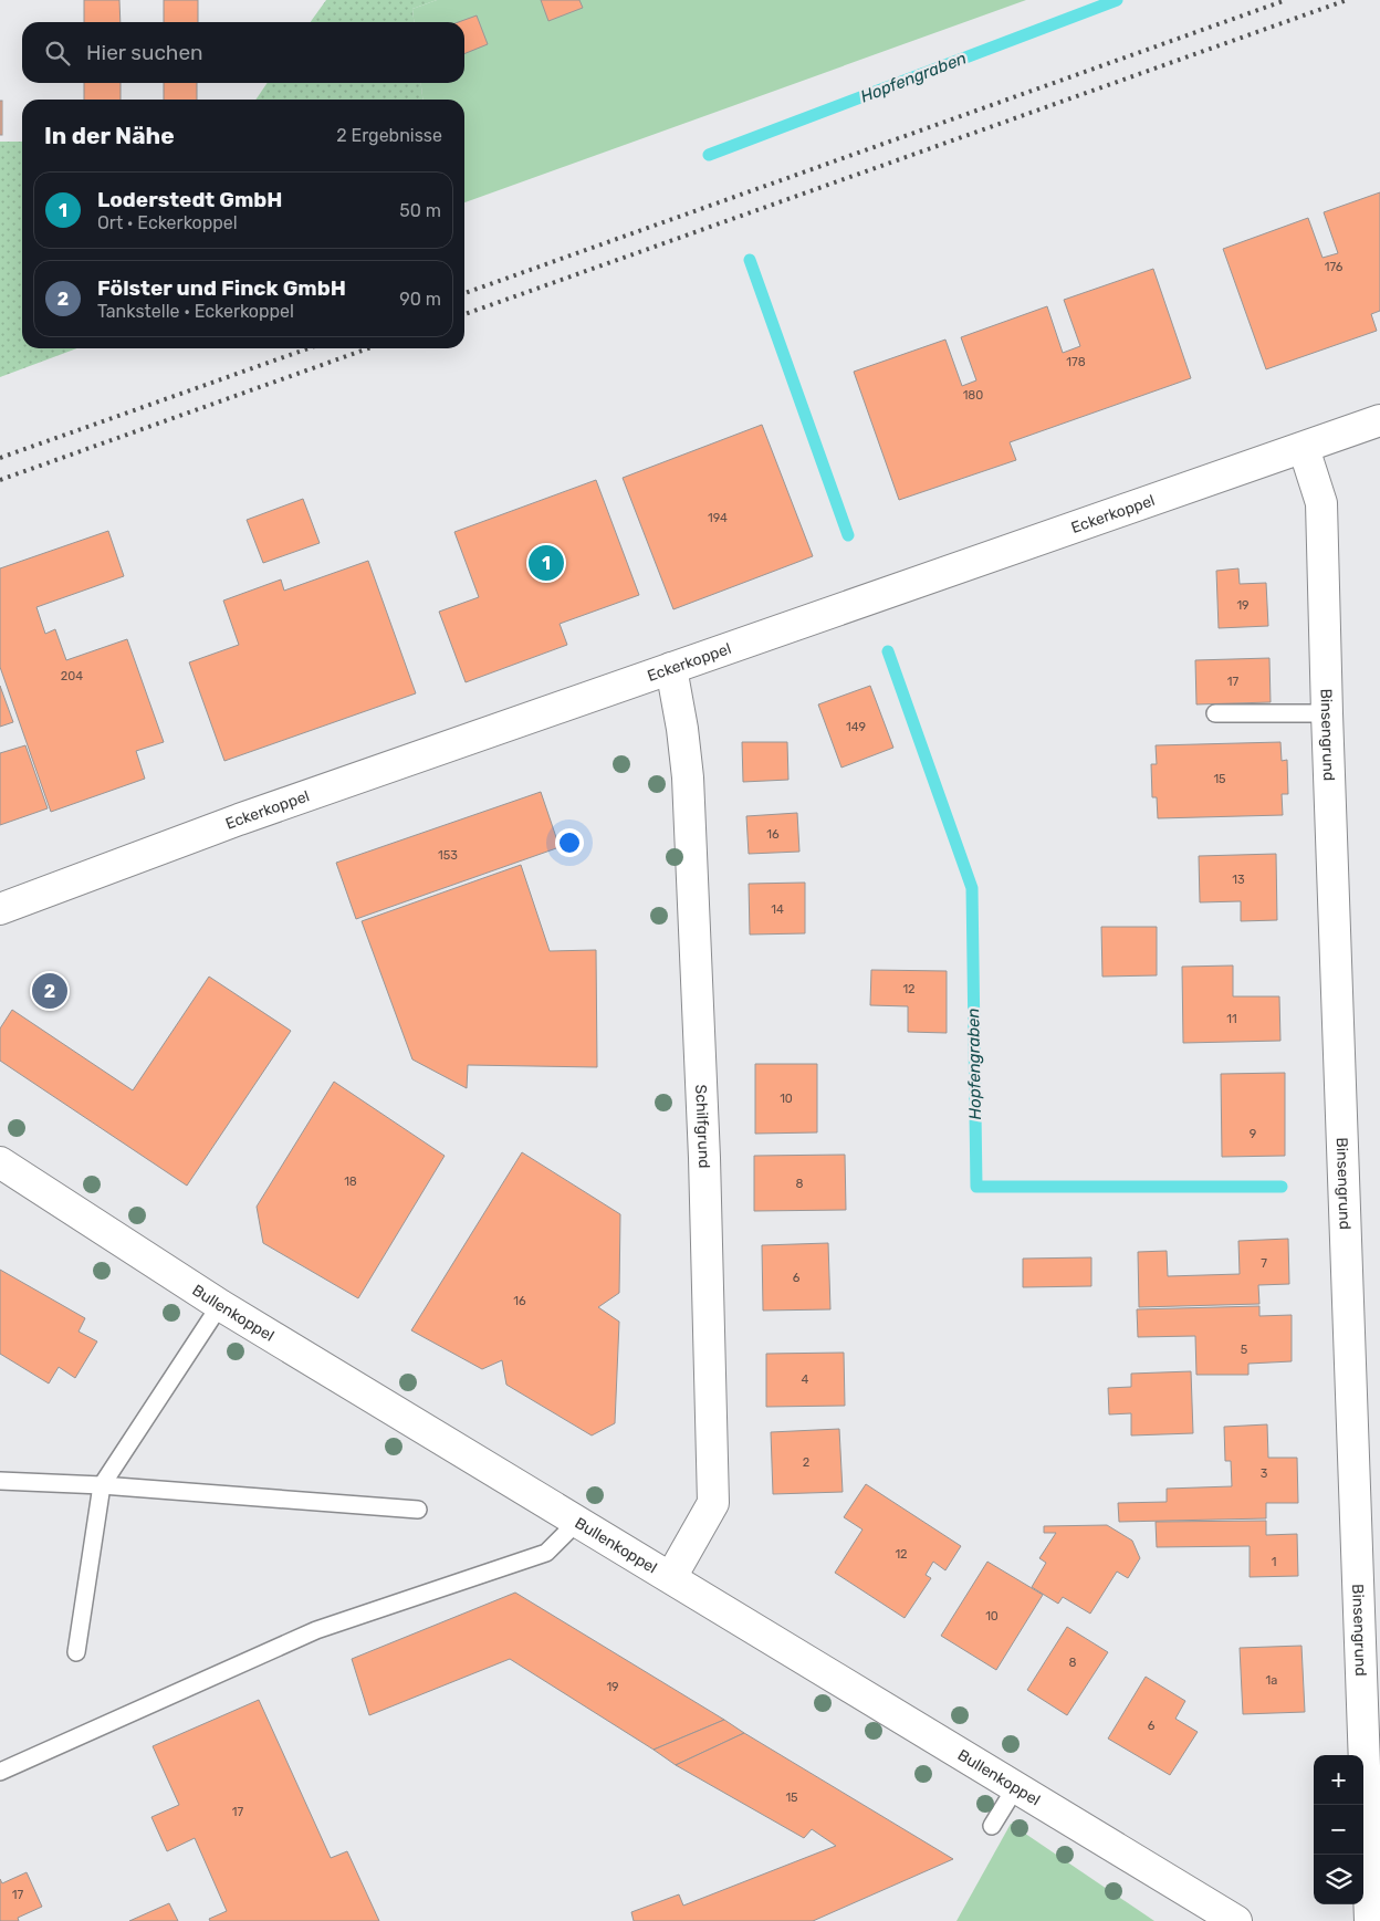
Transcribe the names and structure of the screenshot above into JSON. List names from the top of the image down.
{
  "streets": {
    "street": [
      "Eckerkoppel",
      "Binsengrund",
      "Schilfgrund",
      "Bullenkoppel"
    ]
  },
  "crossings": [
    ["Eckerkoppel", "Binsengrund"],
    ["Eckerkoppel", "Schilfgrund"],
    ["Schilfgrund", "Bullenkoppel"]
  ],
  "water": ["Hopfengraben"],
  "house_numbers": [
    "176",
    "178",
    "180",
    "194",
    "19",
    "204",
    "17",
    "149",
    "15",
    "16",
    "153",
    "13",
    "14",
    "12",
    "11",
    "10",
    "9",
    "18",
    "8",
    "7",
    "6",
    "16",
    "5",
    "4",
    "2",
    "3",
    "12",
    "1",
    "10",
    "8",
    "1a",
    "19",
    "6",
    "15",
    "17",
    "17"
  ],
  "page": {
    "search": "Hier suchen",
    "heading": ["In der Nähe", "2 Ergebnisse"],
    "list": [
      {
        "mark": "1",
        "name": "Loderstedt GmbH",
        "note": "Ort · Eckerkoppel",
        "value": "50 m"
      },
      {
        "mark": "2",
        "name": "Fölster und Finck GmbH",
        "note": "Tankstelle · Eckerkoppel",
        "value": "90 m"
      }
    ],
    "pins": ["1", "2"],
    "map_buttons": ["+", "−"]
  }
}
